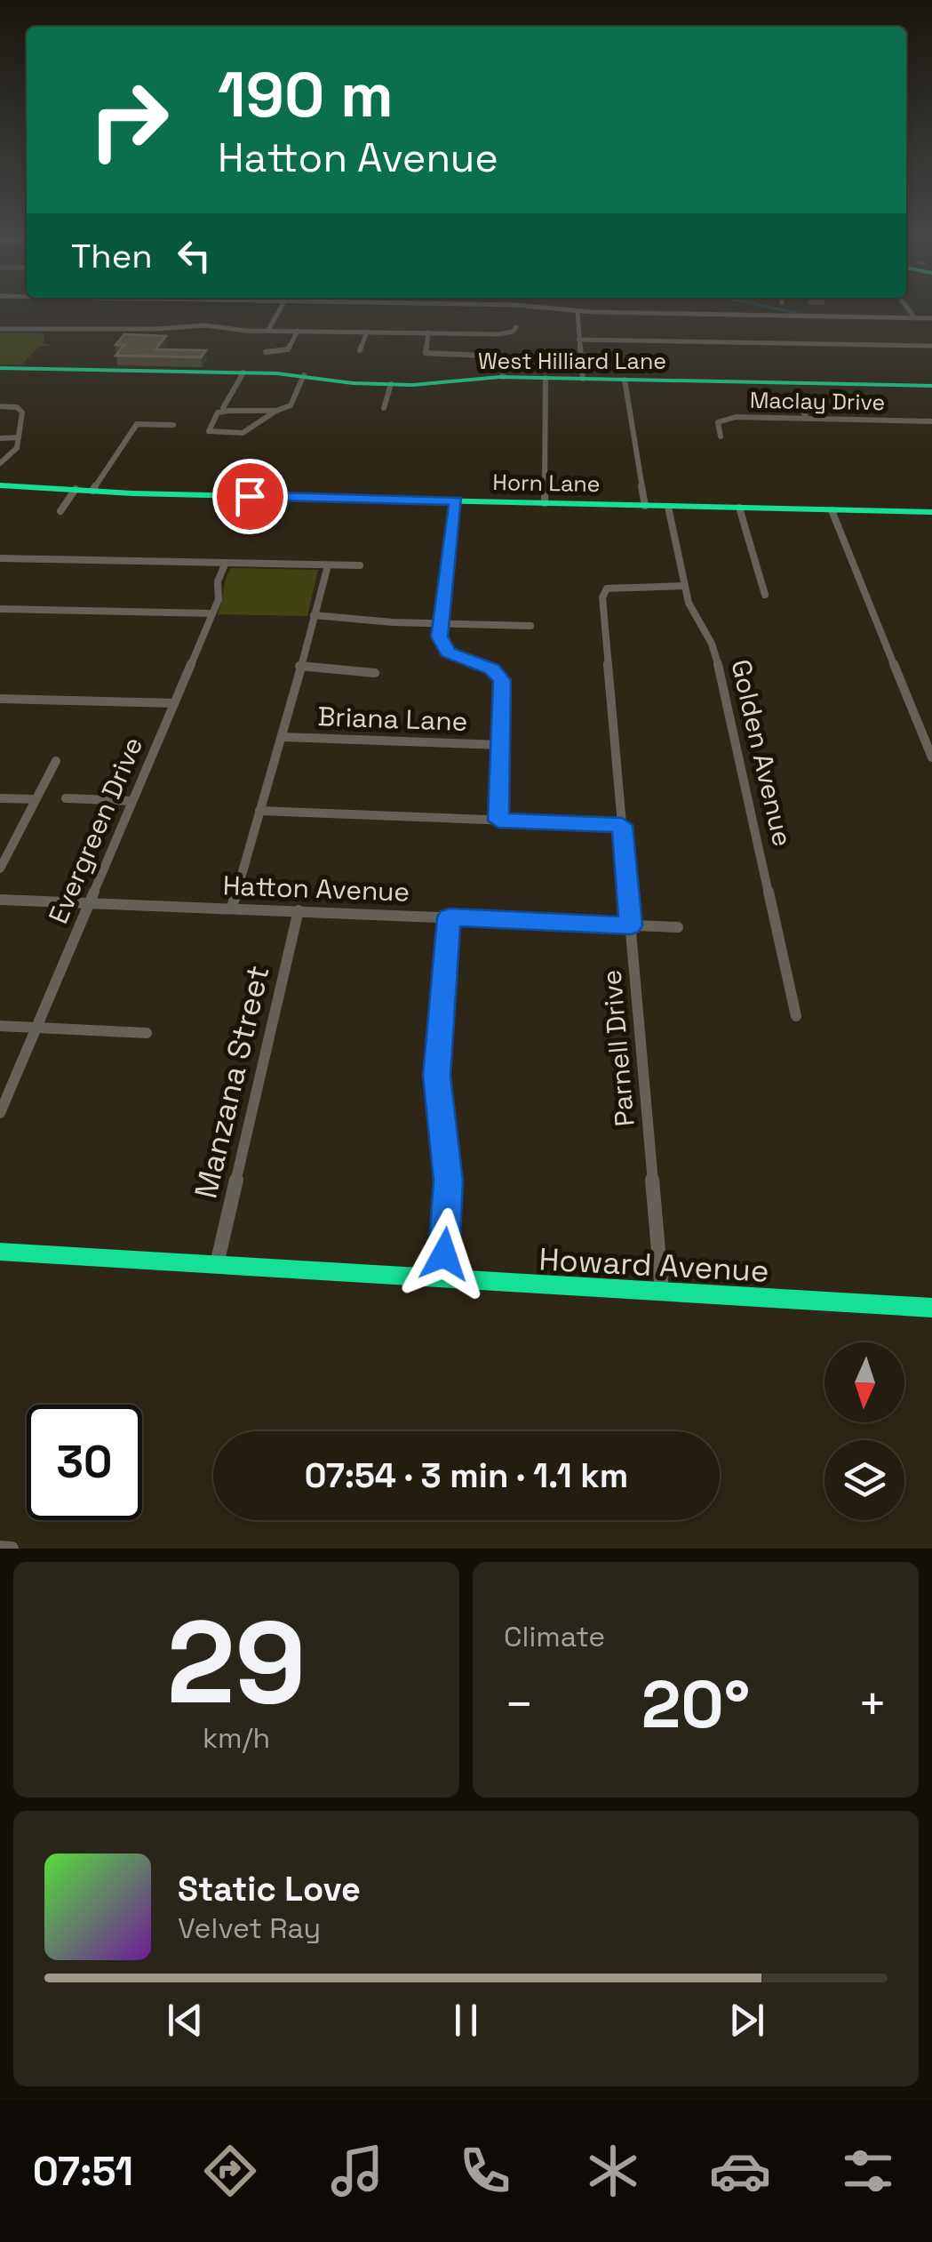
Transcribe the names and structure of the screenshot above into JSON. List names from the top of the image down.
{
  "streets": {
    "street": [
      "West Hilliard Lane",
      "Maclay Drive",
      "Horn Lane",
      "Briana Lane",
      "Golden Avenue",
      "Evergreen Drive",
      "Hatton Avenue",
      "Parnell Drive",
      "Manzana Street",
      "Howard Avenue"
    ]
  },
  "crossings": [
    ["Horn Lane", "Golden Avenue"],
    ["Golden Avenue", "Parnell Drive"],
    ["Evergreen Drive", "Hatton Avenue"],
    ["Hatton Avenue", "Parnell Drive"],
    ["Hatton Avenue", "Manzana Street"],
    ["Parnell Drive", "Howard Avenue"],
    ["Manzana Street", "Howard Avenue"]
  ],
  "north": "bottom",
  "page": {
    "turn": ["190 m", "Hatton Avenue"],
    "then": "Then",
    "limit": "30",
    "trip": "07:54 · 3 min · 1.1 km",
    "tile": [
      ["29", "km/h"],
      "Climate"
    ],
    "heat": ["−", "20°", "+"],
    "song": ["Static Love", "Velvet Ray"],
    "tabs": "07:51"
  }
}
